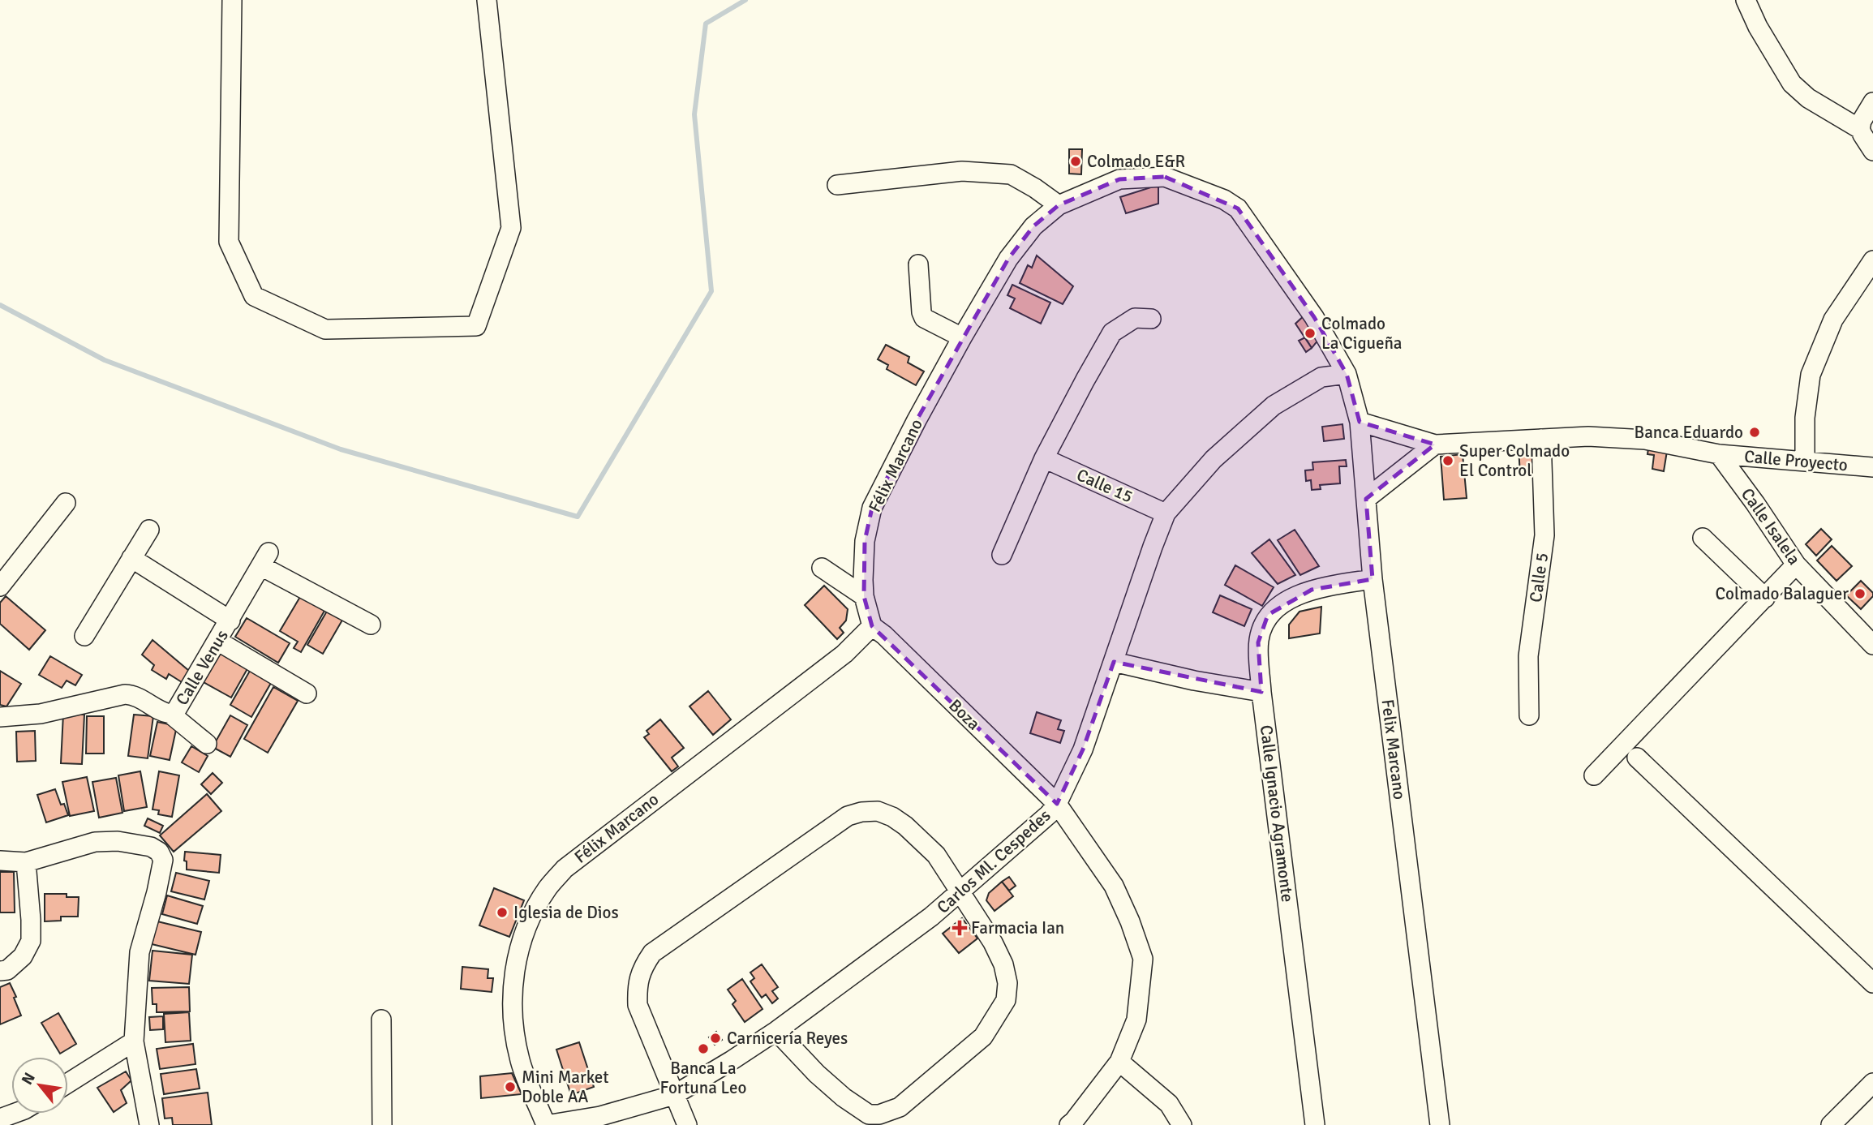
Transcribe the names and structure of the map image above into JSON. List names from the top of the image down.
{
  "streets": {
    "street": [
      "Calle Proyecto",
      "Félix Marcano",
      "Calle 15",
      "Calle Isalela",
      "Calle 5",
      "Calle Venus",
      "Boza",
      "Felix Marcano",
      "Calle Ignacio Agramonte",
      "Carlos Ml. Cespedes"
    ]
  },
  "crossings": [
    ["Calle Proyecto", "Calle Isalela"],
    ["Calle Proyecto", "Calle 5"],
    ["Calle Proyecto", "Felix Marcano"],
    ["Félix Marcano", "Boza"],
    ["Félix Marcano", "Felix Marcano"],
    ["Félix Marcano", "Carlos Ml. Cespedes"],
    ["Calle 15", "Carlos Ml. Cespedes"],
    ["Boza", "Carlos Ml. Cespedes"],
    ["Felix Marcano", "Calle Ignacio Agramonte"],
    ["Felix Marcano", "Carlos Ml. Cespedes"]
  ],
  "places": {
    "other": [
      "Colmado E&R",
      "Colmado La Cigueña",
      "Banca Eduardo",
      "Super Colmado El Control",
      "Colmado Balaguer",
      "Iglesia de Dios",
      "Carnicería Reyes",
      "Banca La Fortuna Leo",
      "Mini Market Doble AA"
    ],
    "health": ["Farmacia Ian"]
  },
  "north": "top left"
}
